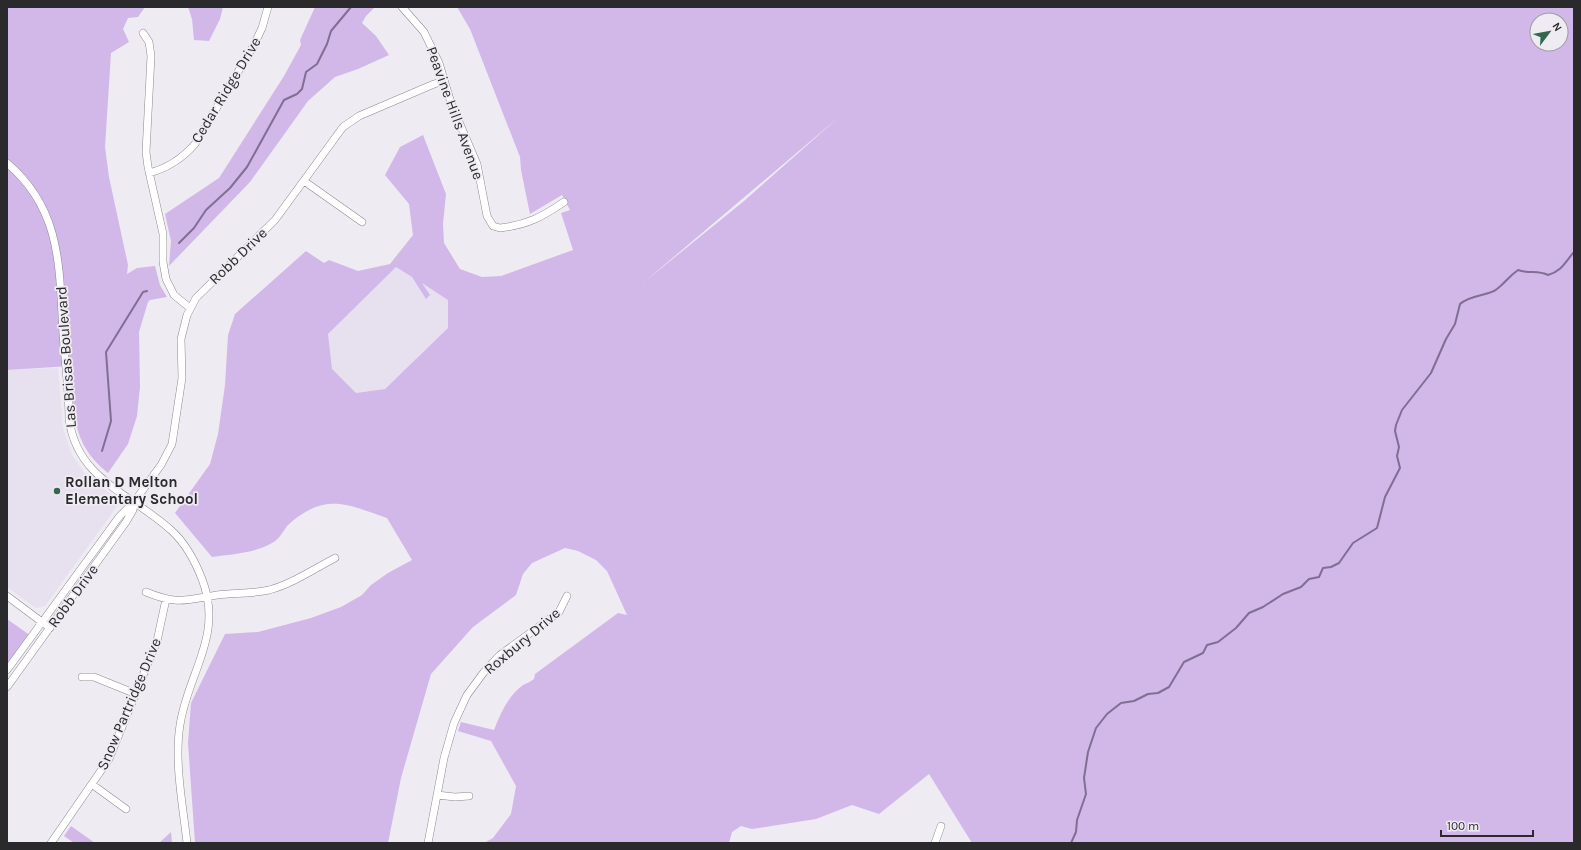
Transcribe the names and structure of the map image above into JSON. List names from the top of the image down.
{
  "streets": {
    "street": [
      "Cedar Ridge Drive",
      "Peavine Hills Avenue",
      "Robb Drive",
      "Las Brisas Boulevard",
      "Roxbury Drive",
      "Snow Partridge Drive"
    ]
  },
  "crossings": [
    ["Peavine Hills Avenue", "Robb Drive"],
    ["Robb Drive", "Las Brisas Boulevard"]
  ],
  "places": ["Rollan D Melton Elementary School"],
  "scale_bar": "100 m",
  "north": "top right"
}
